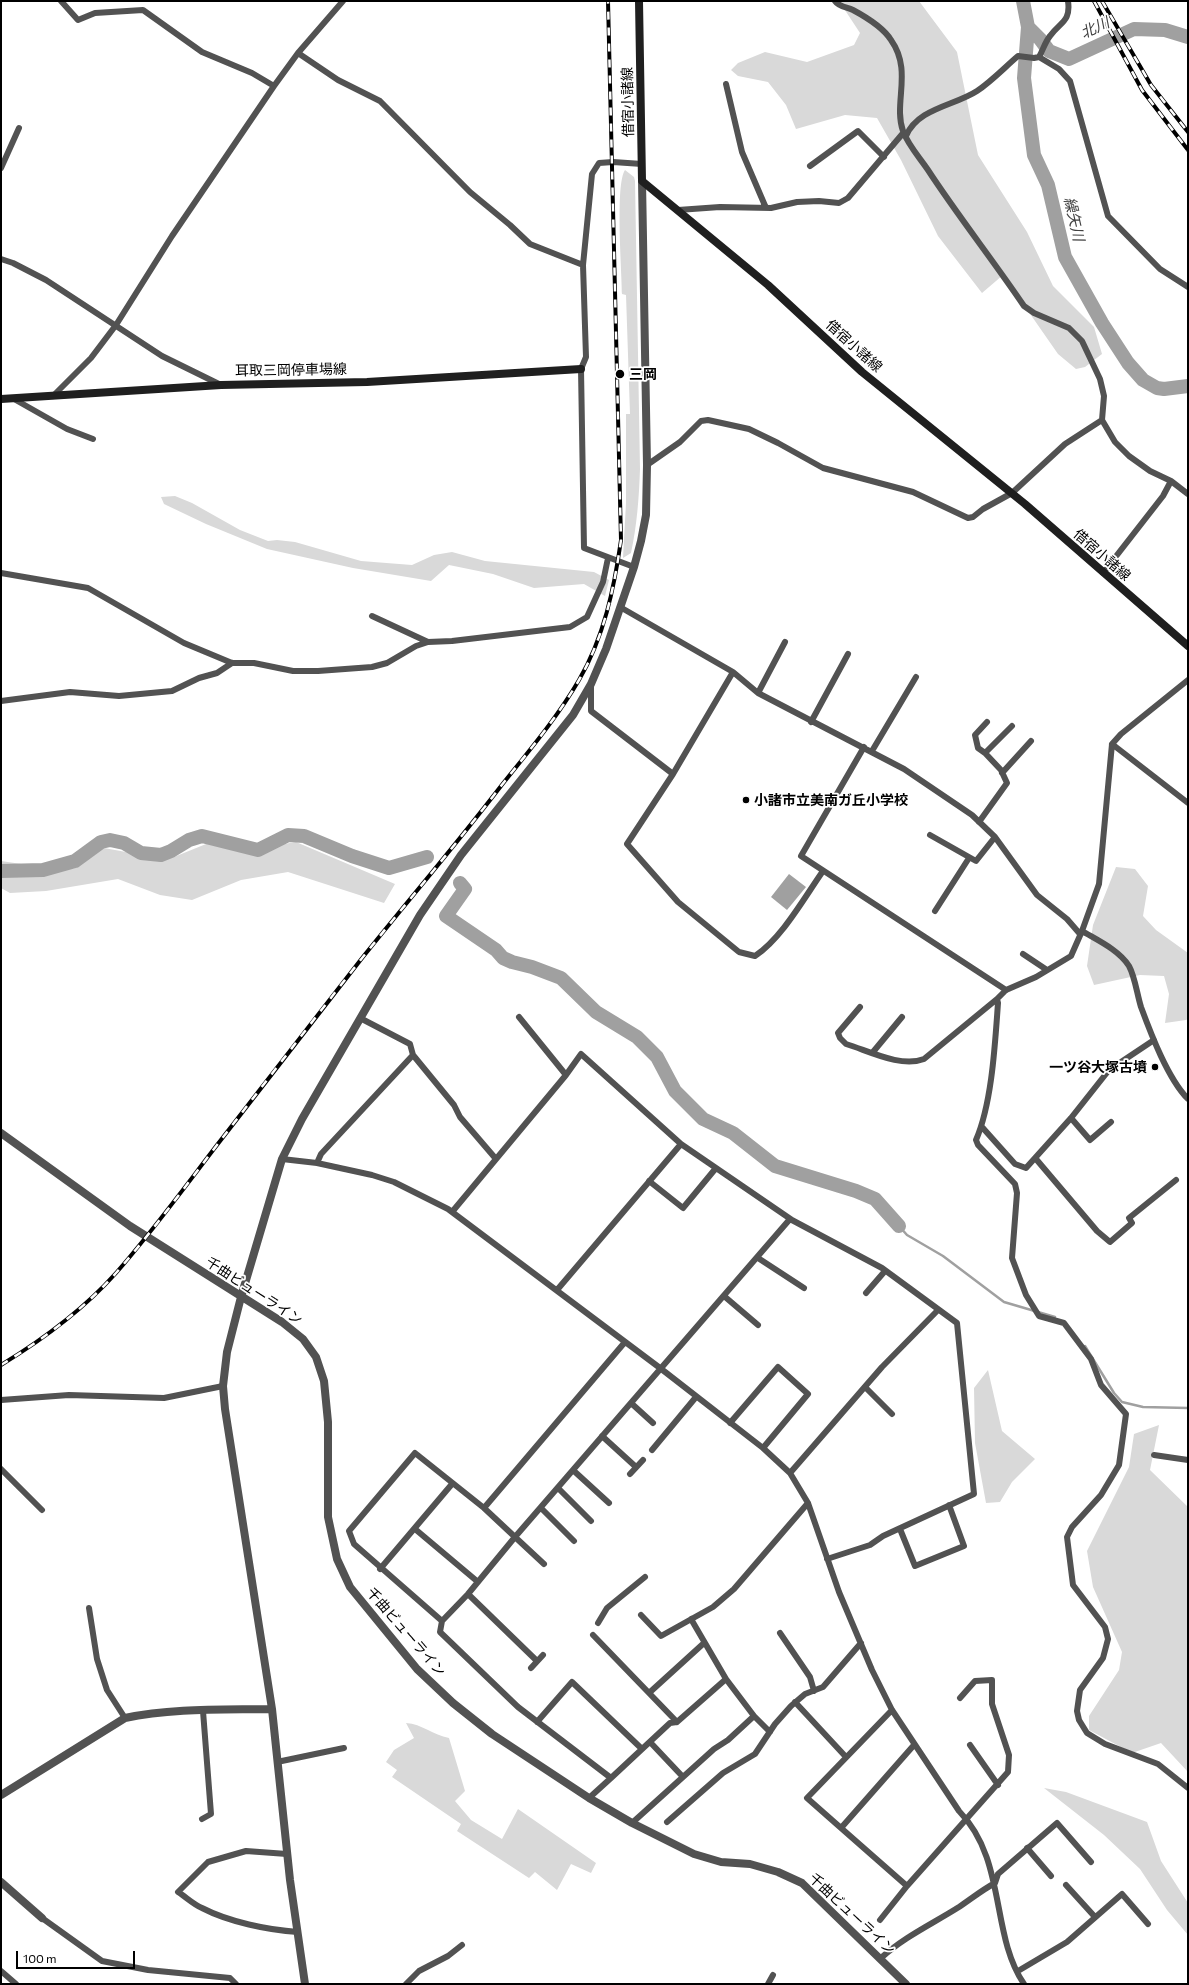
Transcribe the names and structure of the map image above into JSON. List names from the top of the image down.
{
  "streets": {
    "main road": ["借宿小諸線", "耳取三岡停車場線"],
    "street": ["千曲ビューライン"]
  },
  "water": ["北川", "繰矢川"],
  "places": ["三岡", "小諸市立美南ガ丘小学校", "一ツ谷大塚古墳"],
  "scale_bar": "100 m"
}
